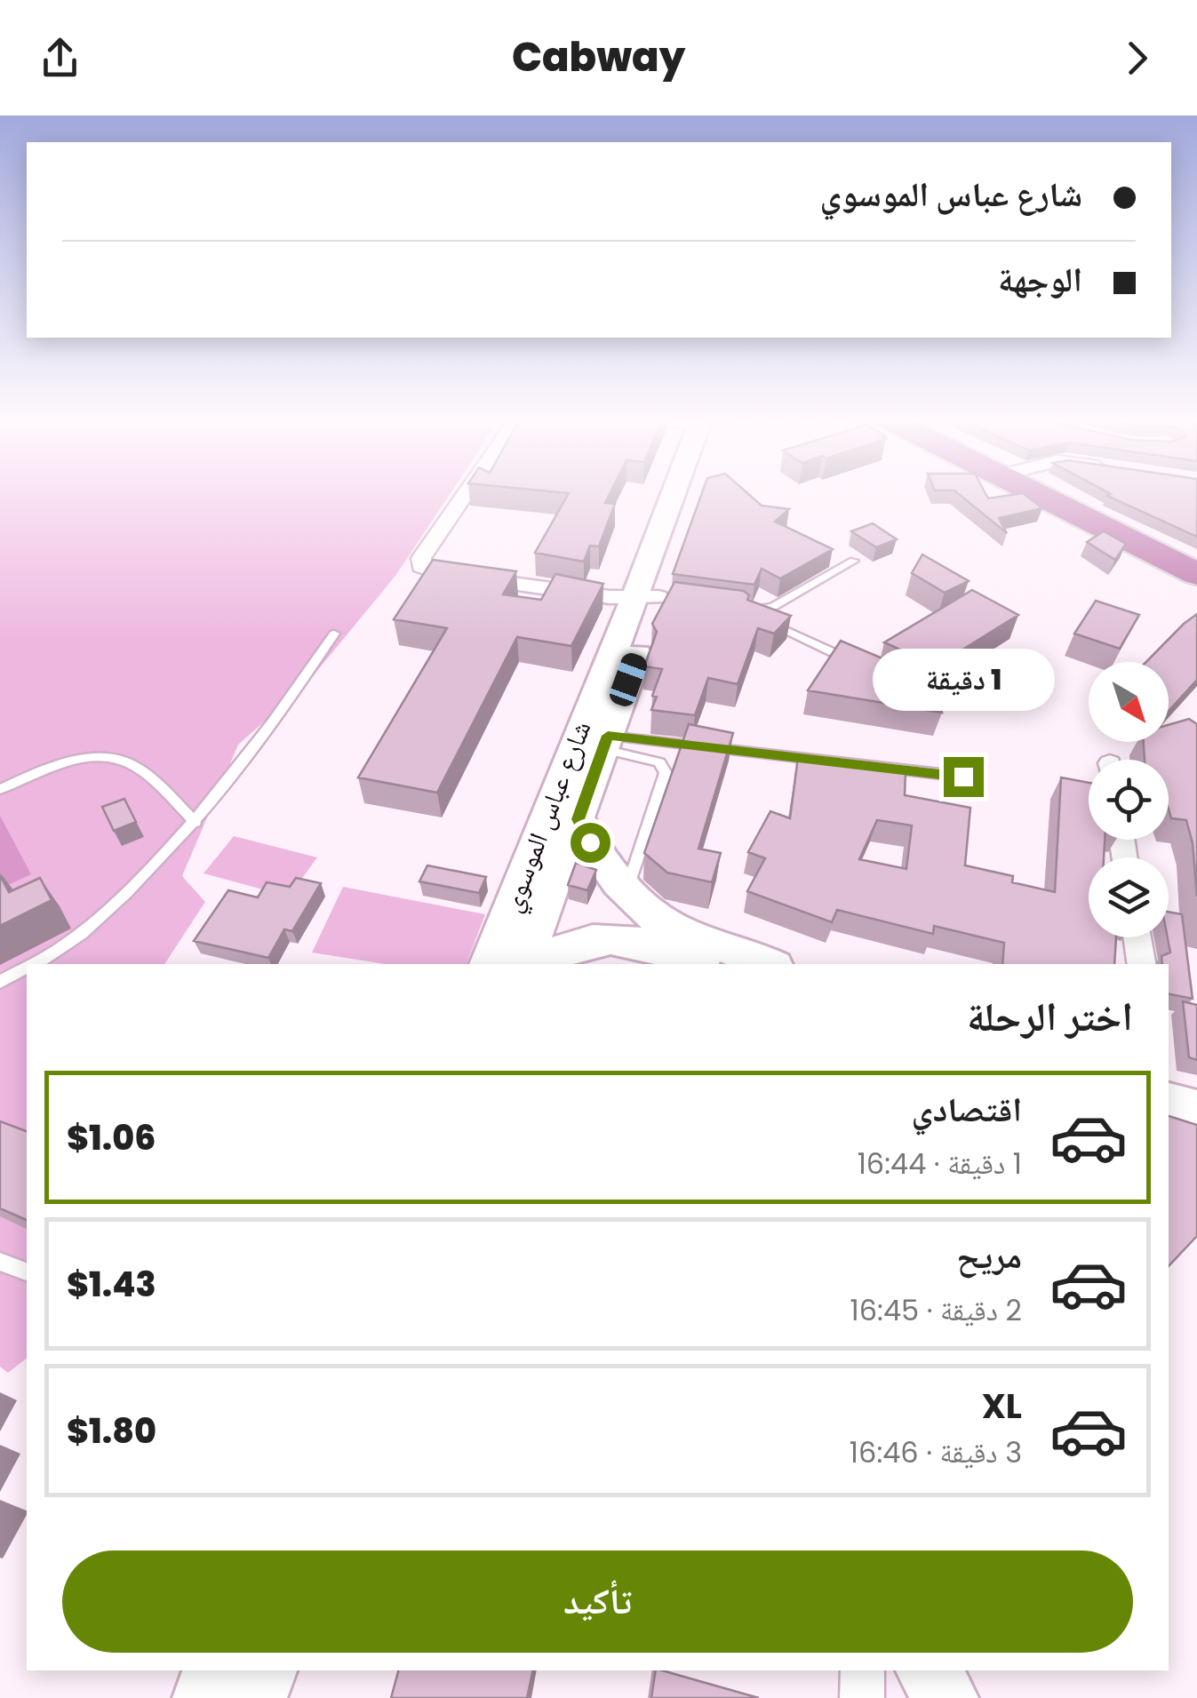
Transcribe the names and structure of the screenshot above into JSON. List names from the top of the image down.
{
  "streets": {
    "street": ["شارع عباس الموسوي"]
  },
  "north": "bottom right",
  "page": {
    "header": "Cabway",
    "banner": ["شارع عباس الموسوي", "الوجهة"],
    "bubble": "1 دقيقة",
    "heading": "اختر الرحلة",
    "list": [
      {
        "name": "اقتصادي",
        "note": "1 دقيقة · 16:44",
        "value": "$1.06"
      },
      {
        "name": "مريح",
        "note": "2 دقيقة · 16:45",
        "value": "$1.43"
      },
      {
        "name": "XL",
        "note": "3 دقيقة · 16:46",
        "value": "$1.80"
      }
    ],
    "buttons": "تأكيد"
  }
}
